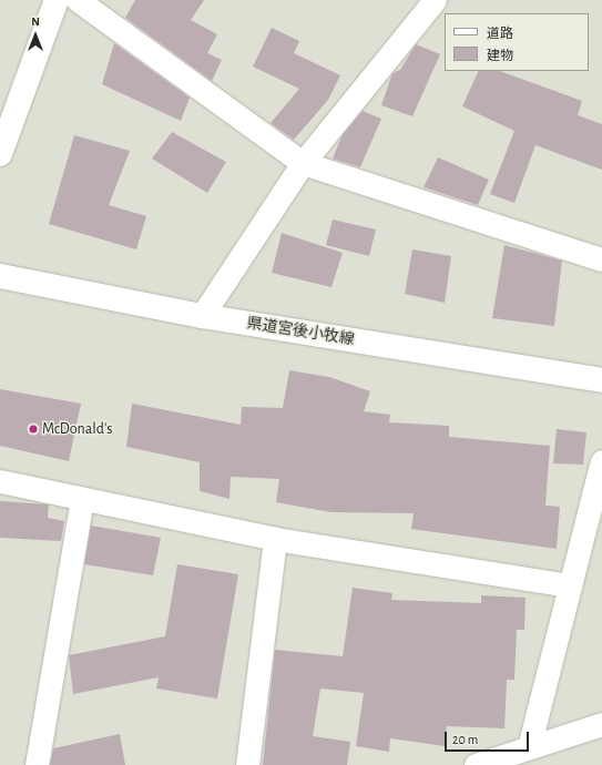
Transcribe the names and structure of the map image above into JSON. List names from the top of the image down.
{
  "streets": {
    "main road": ["県道宮後小牧線"]
  },
  "places": ["McDonald's"],
  "legend": ["道路", "建物"],
  "scale_bar": "20 m",
  "north": "top"
}
